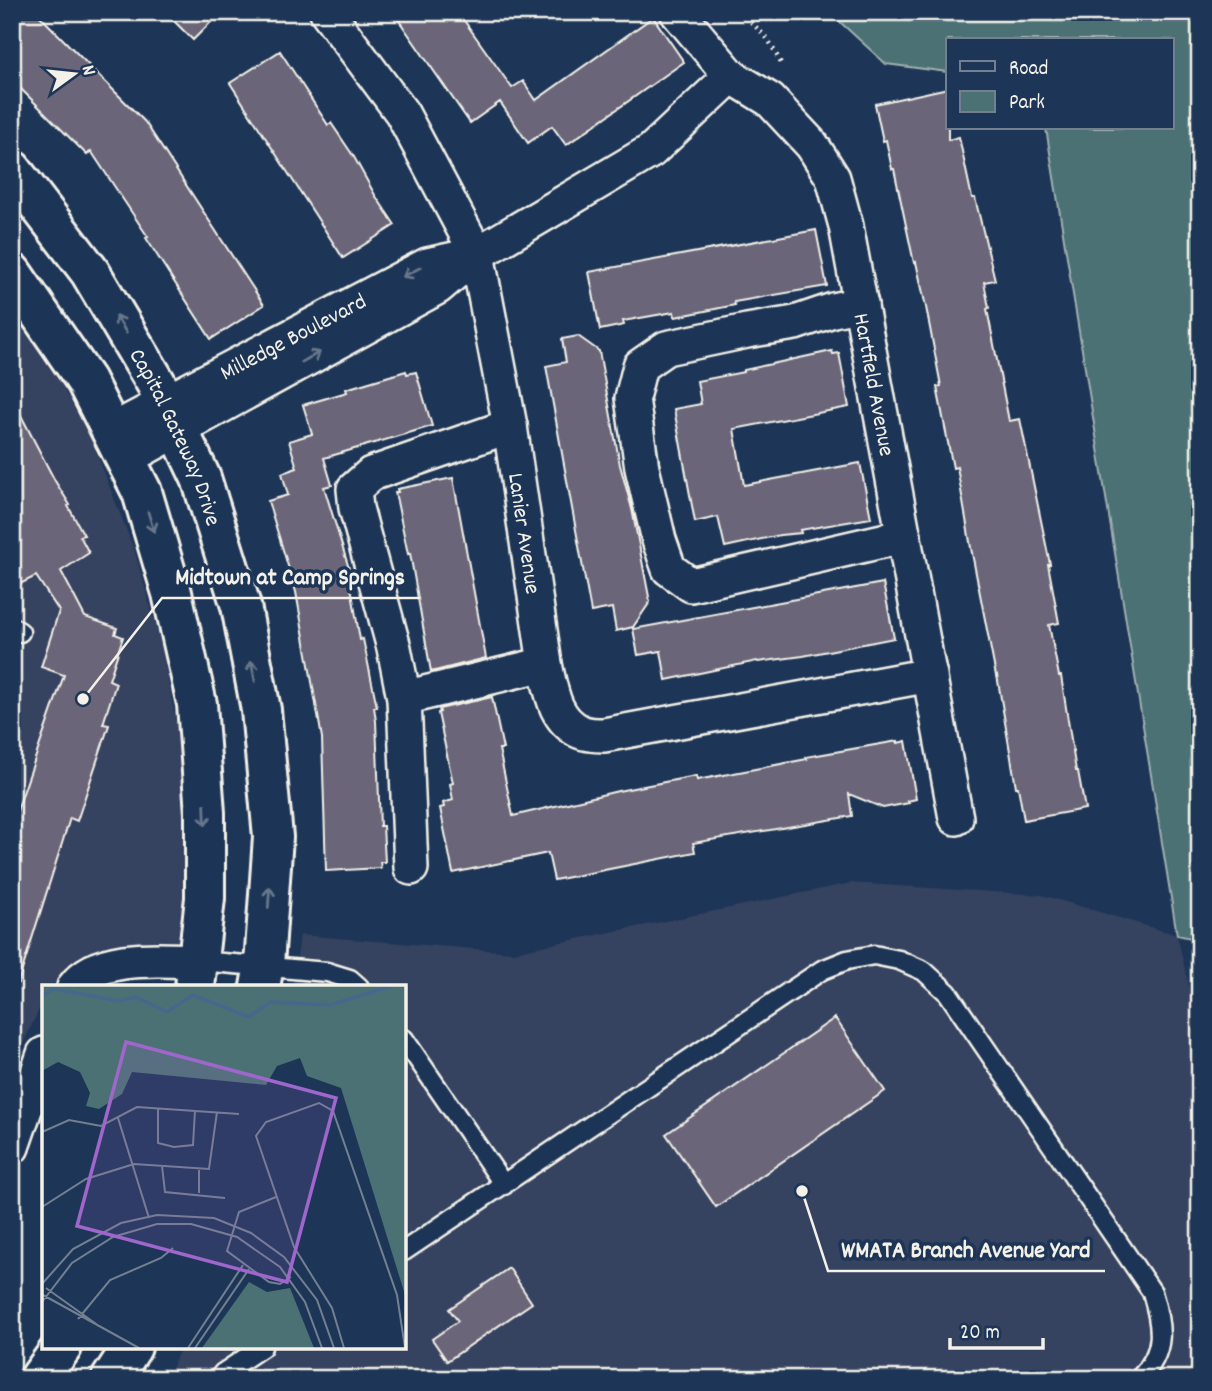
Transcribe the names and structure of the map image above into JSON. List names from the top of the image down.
{
  "streets": {
    "street": [
      "Milledge Boulevard",
      "Hartfield Avenue",
      "Capital Gateway Drive",
      "Lanier Avenue"
    ]
  },
  "crossings": [
    ["Milledge Boulevard", "Hartfield Avenue"],
    ["Milledge Boulevard", "Capital Gateway Drive"],
    ["Milledge Boulevard", "Lanier Avenue"],
    ["Hartfield Avenue", "Lanier Avenue"]
  ],
  "places": ["Midtown at Camp Springs", "WMATA Branch Avenue Yard"],
  "legend": ["Road", "Park"],
  "scale_bar": "20 m",
  "north": "right"
}
